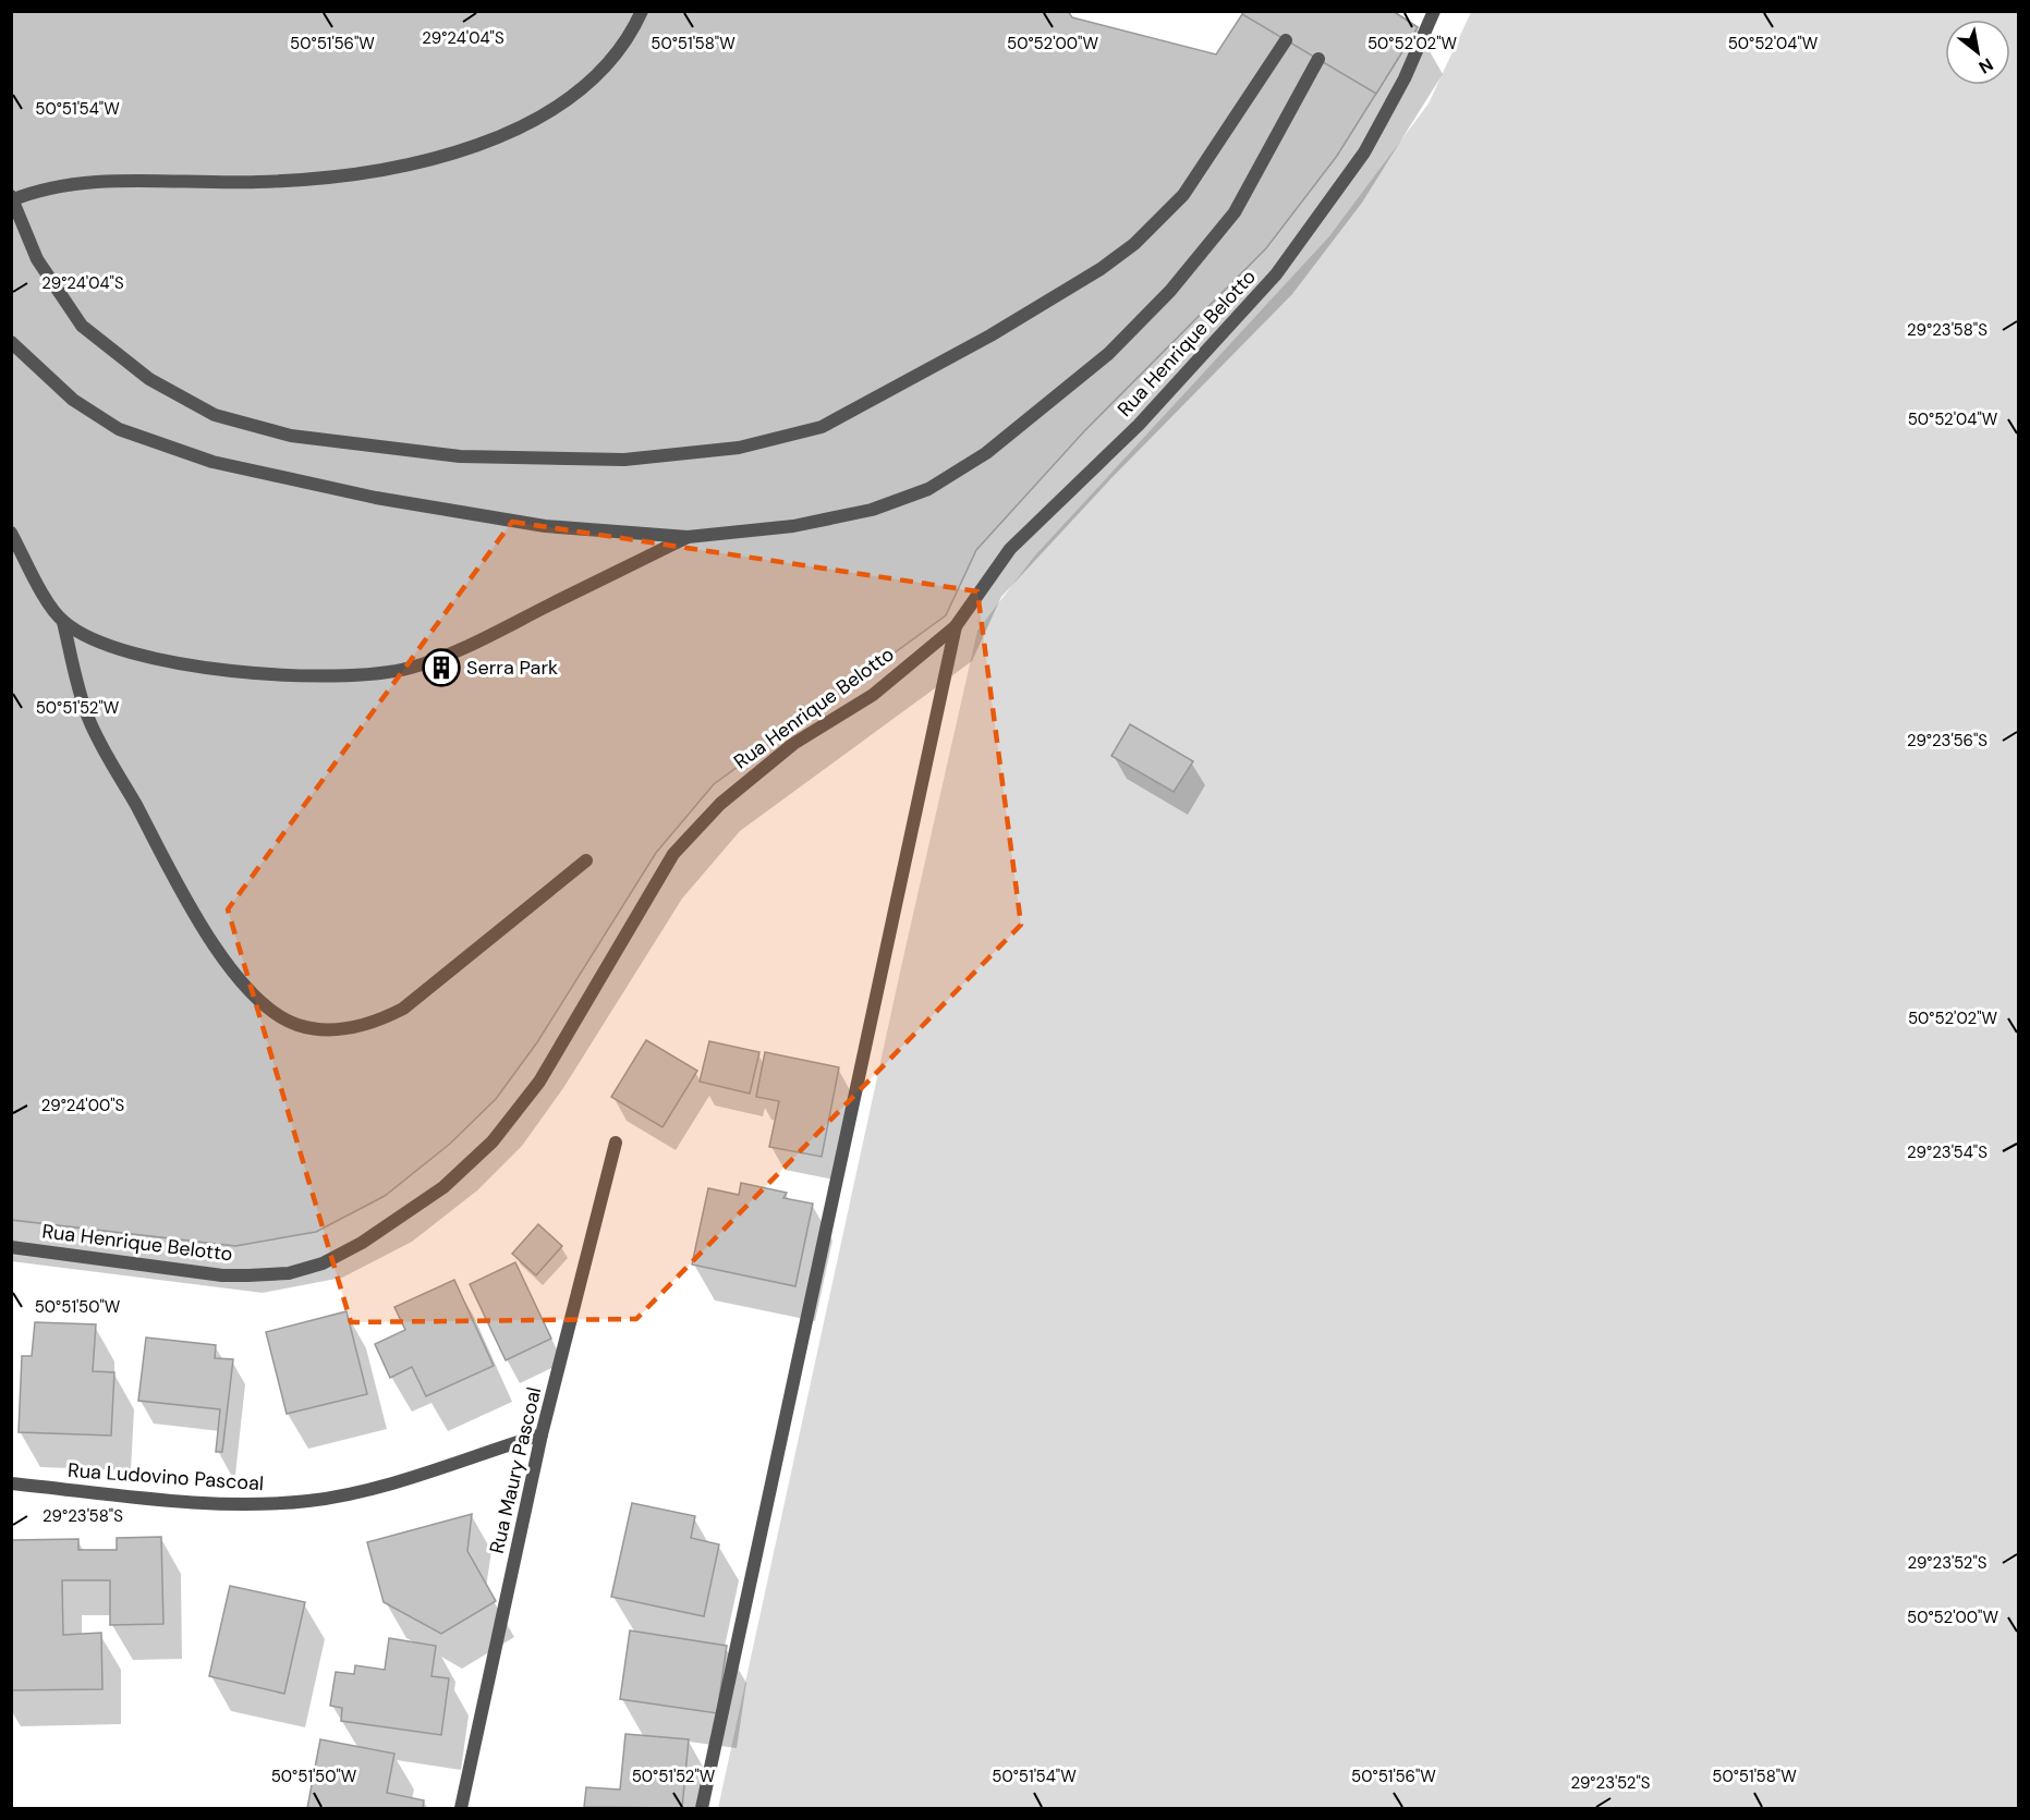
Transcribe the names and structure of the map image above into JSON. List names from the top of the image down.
{
  "streets": {
    "street": ["Rua Henrique Belotto", "Rua Maury Pascoal", "Rua Ludovino Pascoal"]
  },
  "crossings": [
    ["Rua Maury Pascoal", "Rua Ludovino Pascoal"]
  ],
  "places": {
    "building": ["Serra Park"]
  },
  "north": "bottom right",
  "coordinates": [
    "29°24'04\"S",
    "50°51'56\"W",
    "50°51'58\"W",
    "50°52'00\"W",
    "50°52'02\"W",
    "50°52'04\"W",
    "50°51'54\"W",
    "29°23'58\"S",
    "50°51'52\"W",
    "29°23'56\"S",
    "29°24'00\"S",
    "29°23'54\"S",
    "50°51'50\"W",
    "29°23'52\"S"
  ]
}
